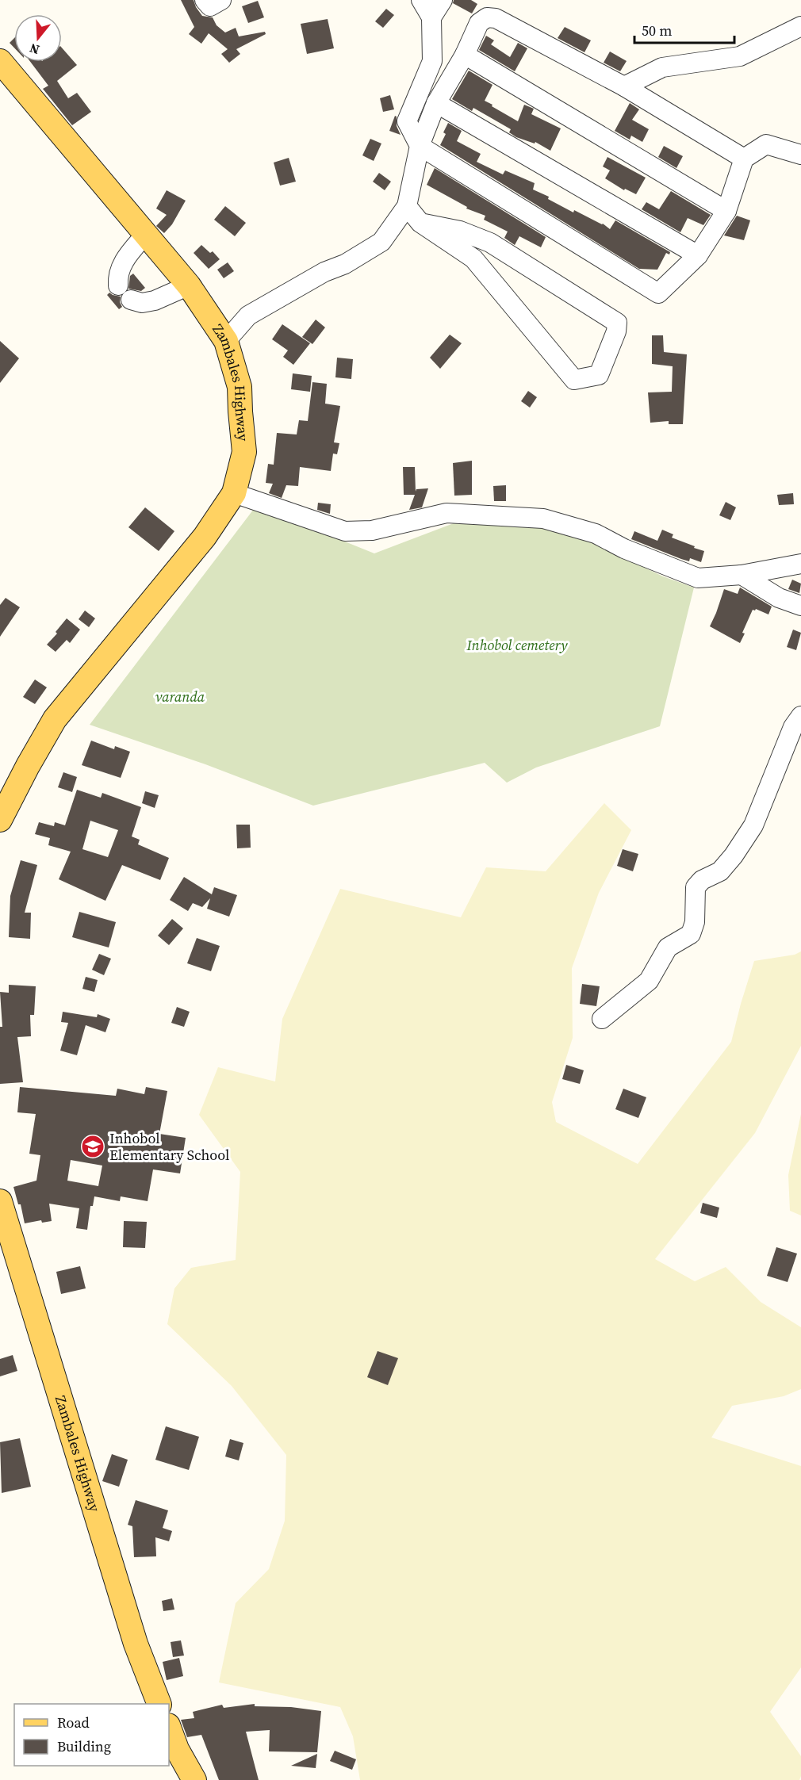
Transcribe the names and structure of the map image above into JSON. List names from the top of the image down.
{
  "streets": {
    "main road": ["Zambales Highway"]
  },
  "parks": ["Inhobol cemetery", "varanda"],
  "places": {
    "school or university": ["Inhobol Elementary School"]
  },
  "legend": ["Road", "Building"],
  "scale_bar": "50 m",
  "north": "bottom"
}
